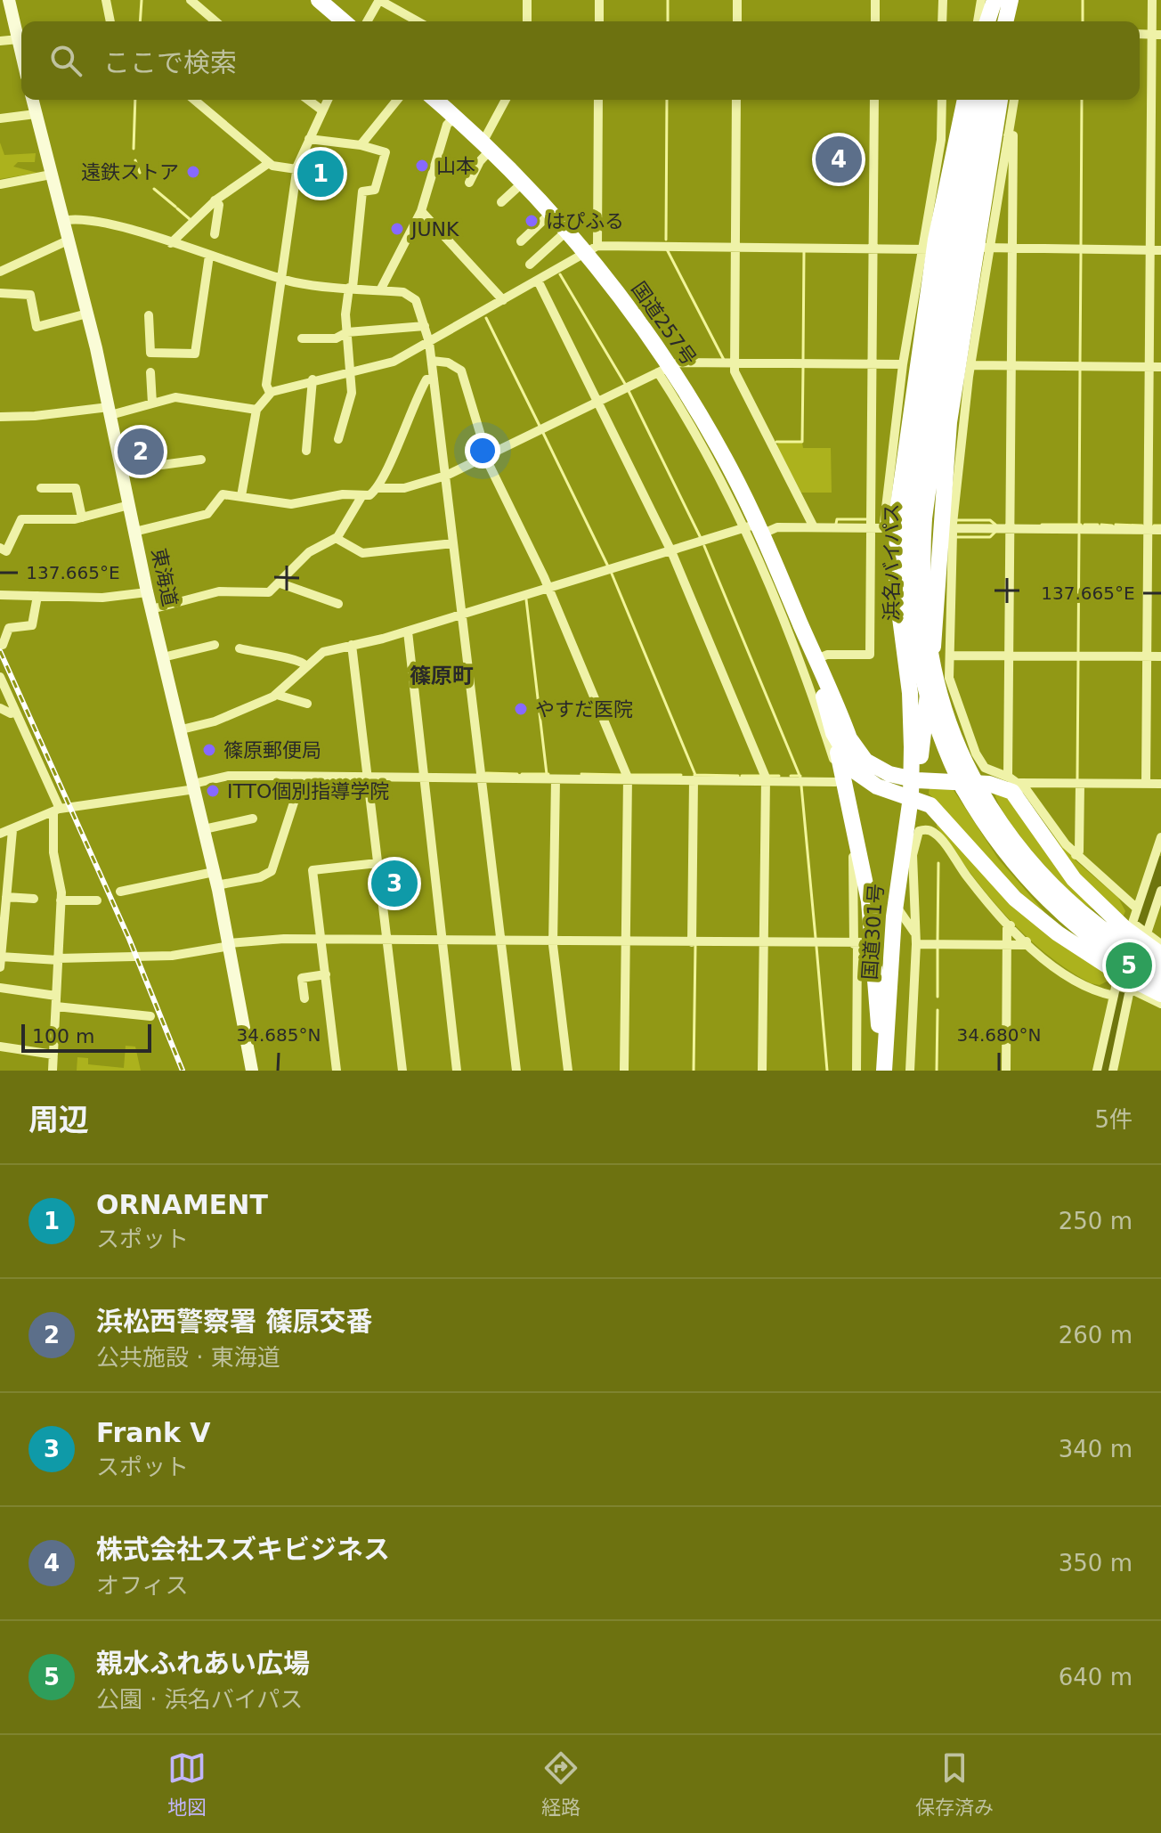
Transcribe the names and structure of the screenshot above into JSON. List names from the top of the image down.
{
  "streets": {
    "highway": ["国道257号", "浜名バイパス", "国道301号"],
    "main road": ["東海道"]
  },
  "crossings": [
    ["国道257号", "浜名バイパス"],
    ["国道257号", "国道301号"]
  ],
  "districts": ["篠原町"],
  "places": [
    "山本",
    "遠鉄ストア",
    "はぴふる",
    "JUNK",
    "やすだ医院",
    "篠原郵便局",
    "ITTO個別指導学院"
  ],
  "scale_bar": "100 m",
  "page": {
    "search": "ここで検索",
    "pins": [
      "4",
      "1",
      "2",
      "3",
      "5"
    ],
    "scale": "100 m",
    "heading": ["周辺", "5件"],
    "list": [
      {
        "mark": "1",
        "name": "ORNAMENT",
        "note": "スポット",
        "value": "250 m"
      },
      {
        "mark": "2",
        "name": "浜松西警察署 篠原交番",
        "note": "公共施設 · 東海道",
        "value": "260 m"
      },
      {
        "mark": "3",
        "name": "Frank Ⅴ",
        "note": "スポット",
        "value": "340 m"
      },
      {
        "mark": "4",
        "name": "株式会社スズキビジネス",
        "note": "オフィス",
        "value": "350 m"
      },
      {
        "mark": "5",
        "name": "親水ふれあい広場",
        "note": "公園 · 浜名バイパス",
        "value": "640 m"
      }
    ],
    "nav": ["地図", "経路", "保存済み"]
  },
  "coordinates": ["137.665°E", "34.685°N", "34.680°N"]
}
